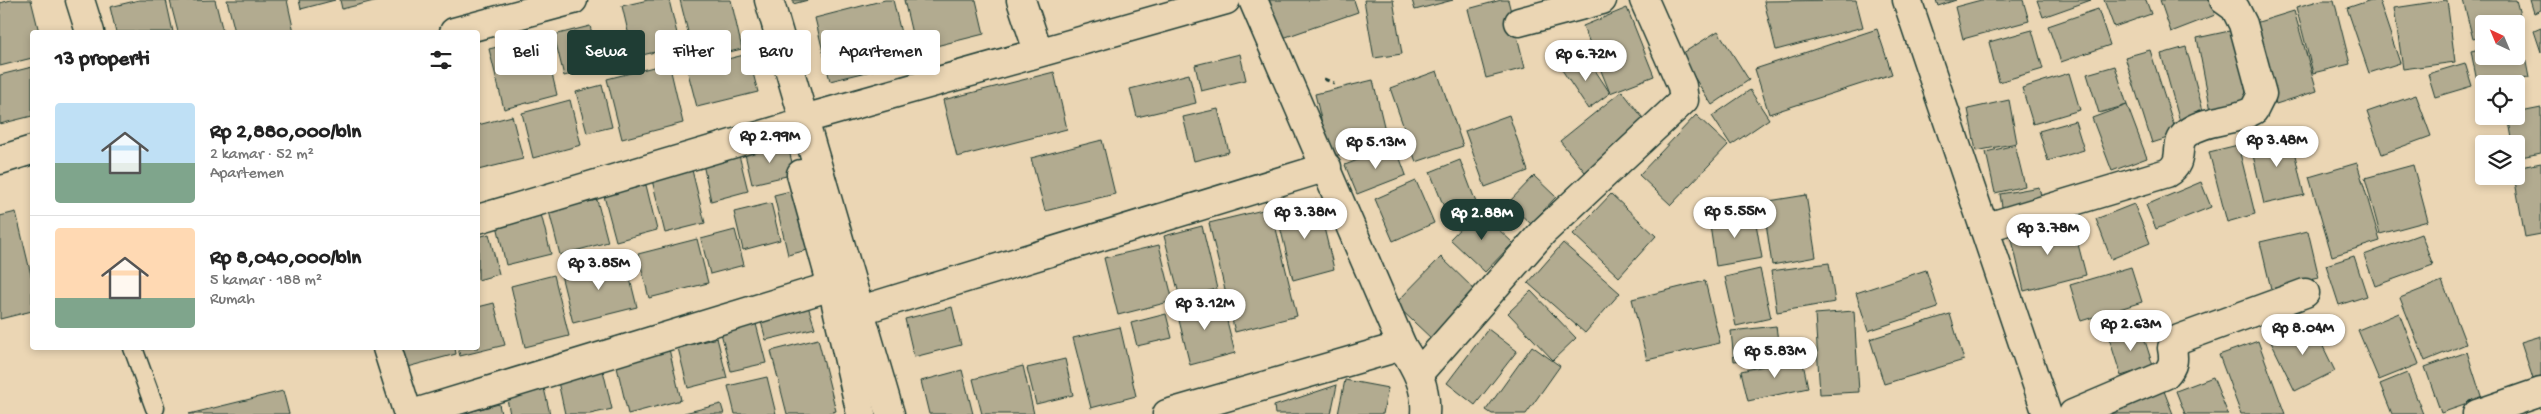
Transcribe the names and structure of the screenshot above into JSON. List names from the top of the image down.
{
  "north": "top left",
  "page": {
    "chip": [
      "Beli",
      "Sewa",
      "Filter",
      "Baru",
      "Apartemen"
    ],
    "heading": "13 properti",
    "price": [
      "Rp 6.72M",
      "Rp 2.99M",
      "Rp 3.48M",
      "Rp 5.13M",
      "Rp 5.55M",
      "Rp 3.38M",
      "Rp 2.88M",
      "Rp 3.78M",
      "Rp 3.85M",
      "Rp 3.12M",
      "Rp 2.63M",
      "Rp 8.04M",
      "Rp 5.83M"
    ],
    "list": [
      {
        "name": "Rp 2,880,000/bln",
        "note": "2 kamar · 52 m² · Apartemen"
      },
      {
        "name": "Rp 8,040,000/bln",
        "note": "5 kamar · 188 m² · Rumah"
      }
    ]
  }
}
